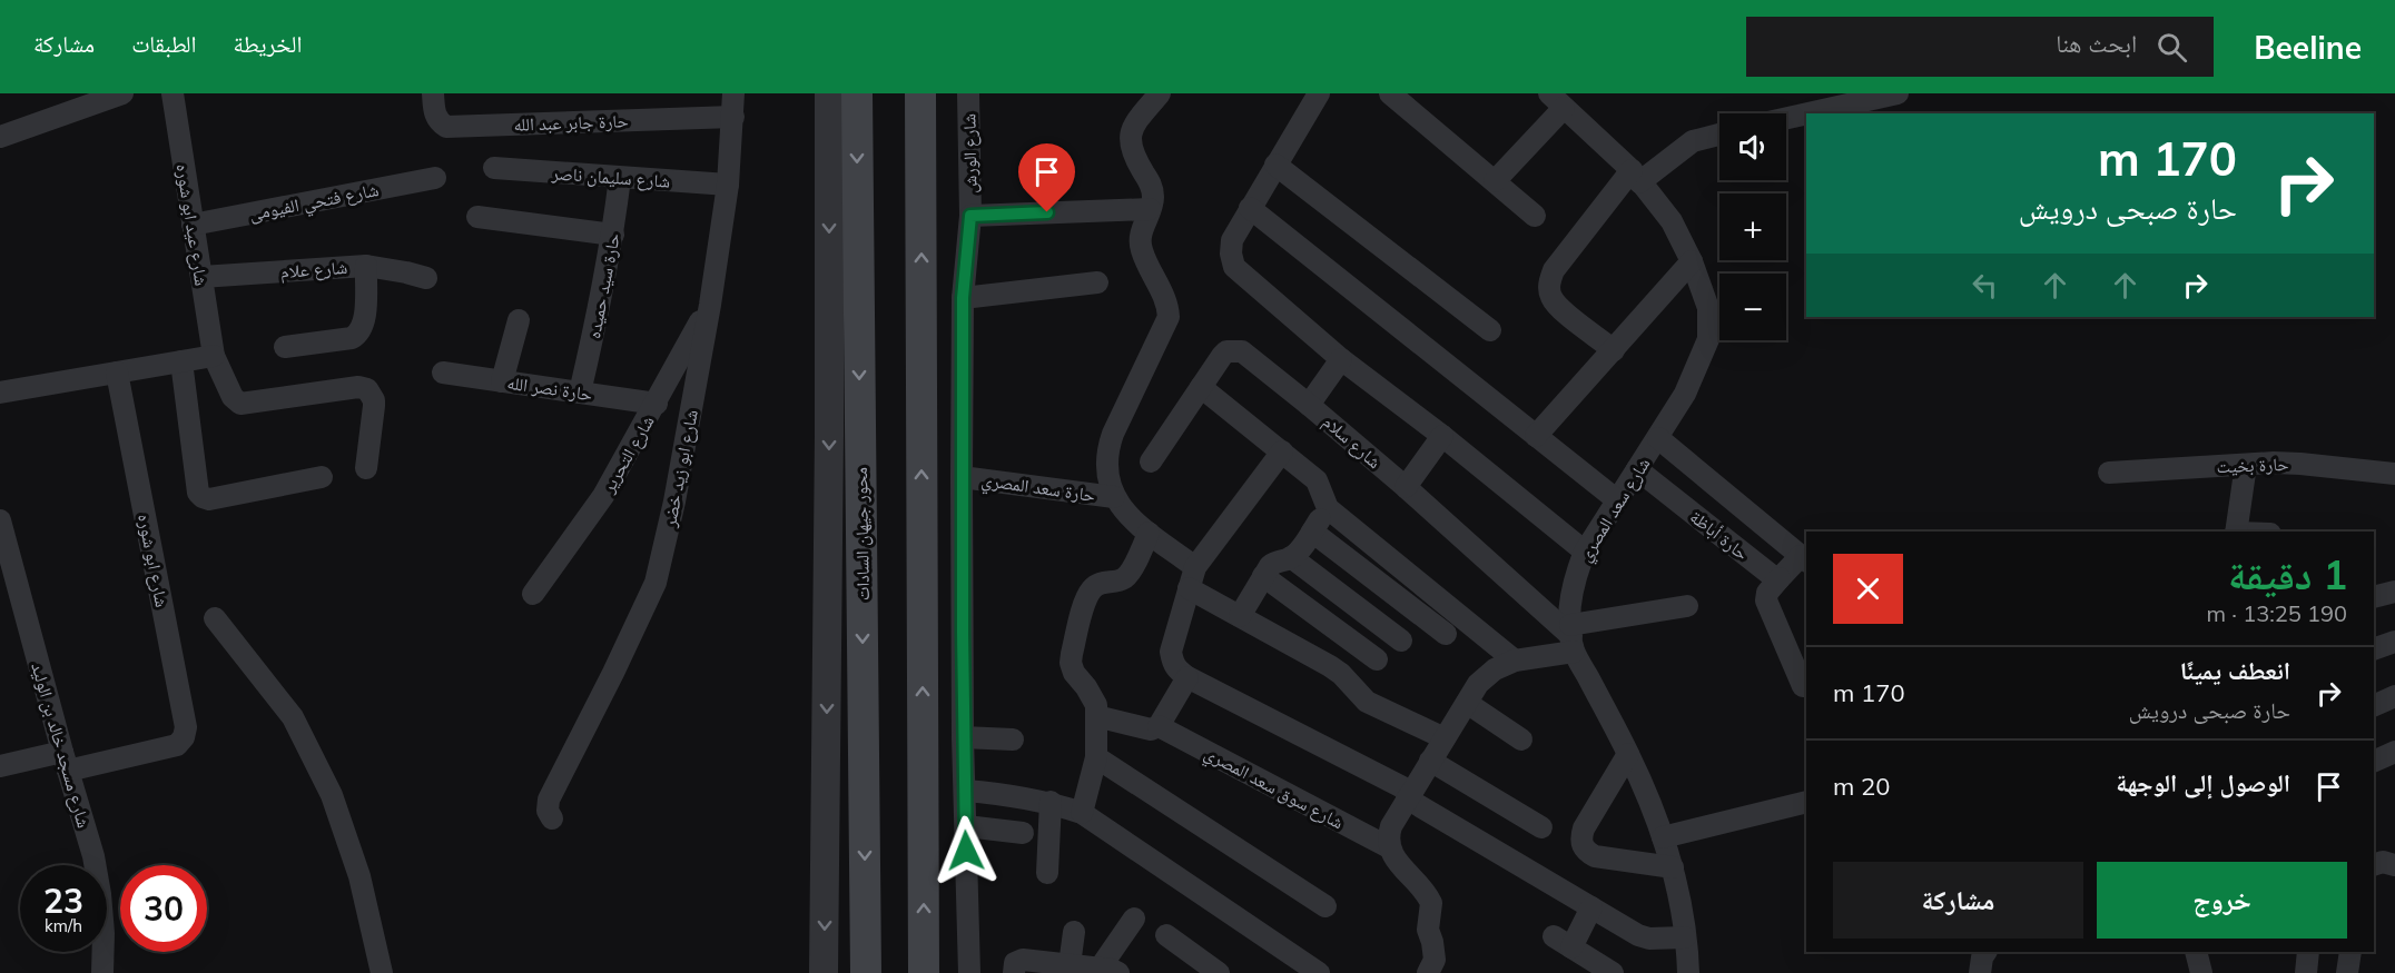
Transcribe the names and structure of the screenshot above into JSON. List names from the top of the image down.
{
  "streets": {
    "main road": ["محور جيهان السادات"],
    "street": [
      "حارة جابر عبد الله",
      "شارع الورش",
      "شارع سليمان ناصر",
      "شارع فتحي الفيومى",
      "شارع عيد ابو شوره",
      "شارع علام",
      "حارة سيد حميده",
      "حارة نصر الله",
      "شارع سلام",
      "شارع التحرير",
      "حارة بخيت",
      "شارع ابو زيد خضر",
      "حارة سعد المصري",
      "شارع سعد المصري",
      "حارة أباظة",
      "شارع ابو شوره",
      "شارع مسجد خالد بن الوليد",
      "شارع سوق سعد المصري"
    ]
  },
  "crossings": [
    ["حارة جابر عبد الله", "شارع ابو زيد خضر"],
    ["شارع الورش", "حارة سعد المصري"],
    ["شارع سليمان ناصر", "حارة سيد حميده"],
    ["شارع سليمان ناصر", "شارع ابو زيد خضر"],
    ["شارع فتحي الفيومى", "شارع عيد ابو شوره"],
    ["شارع عيد ابو شوره", "شارع علام"],
    ["حارة سيد حميده", "حارة نصر الله"],
    ["حارة نصر الله", "شارع التحرير"],
    ["شارع سلام", "شارع سعد المصري"],
    ["شارع التحرير", "شارع ابو زيد خضر"],
    ["شارع سعد المصري", "حارة أباظة"],
    ["شارع ابو شوره", "شارع مسجد خالد بن الوليد"]
  ],
  "page": {
    "header": "Beeline",
    "search": "ابحث هنا",
    "nav": ["الخريطة", "الطبقات", "مشاركة"],
    "map_buttons": ["+", "−"],
    "turn": ["170 m", "حارة صبحى درويش"],
    "heading": ["1 دقيقة", "190 m · 13:25"],
    "list": [
      {
        "name": "انعطف يمينًا",
        "note": "حارة صبحى درويش",
        "value": "170 m"
      },
      {
        "name": "الوصول إلى الوجهة",
        "value": "20 m"
      }
    ],
    "buttons": ["خروج", "مشاركة"],
    "speed": "23 km/h",
    "limit": "30"
  }
}
